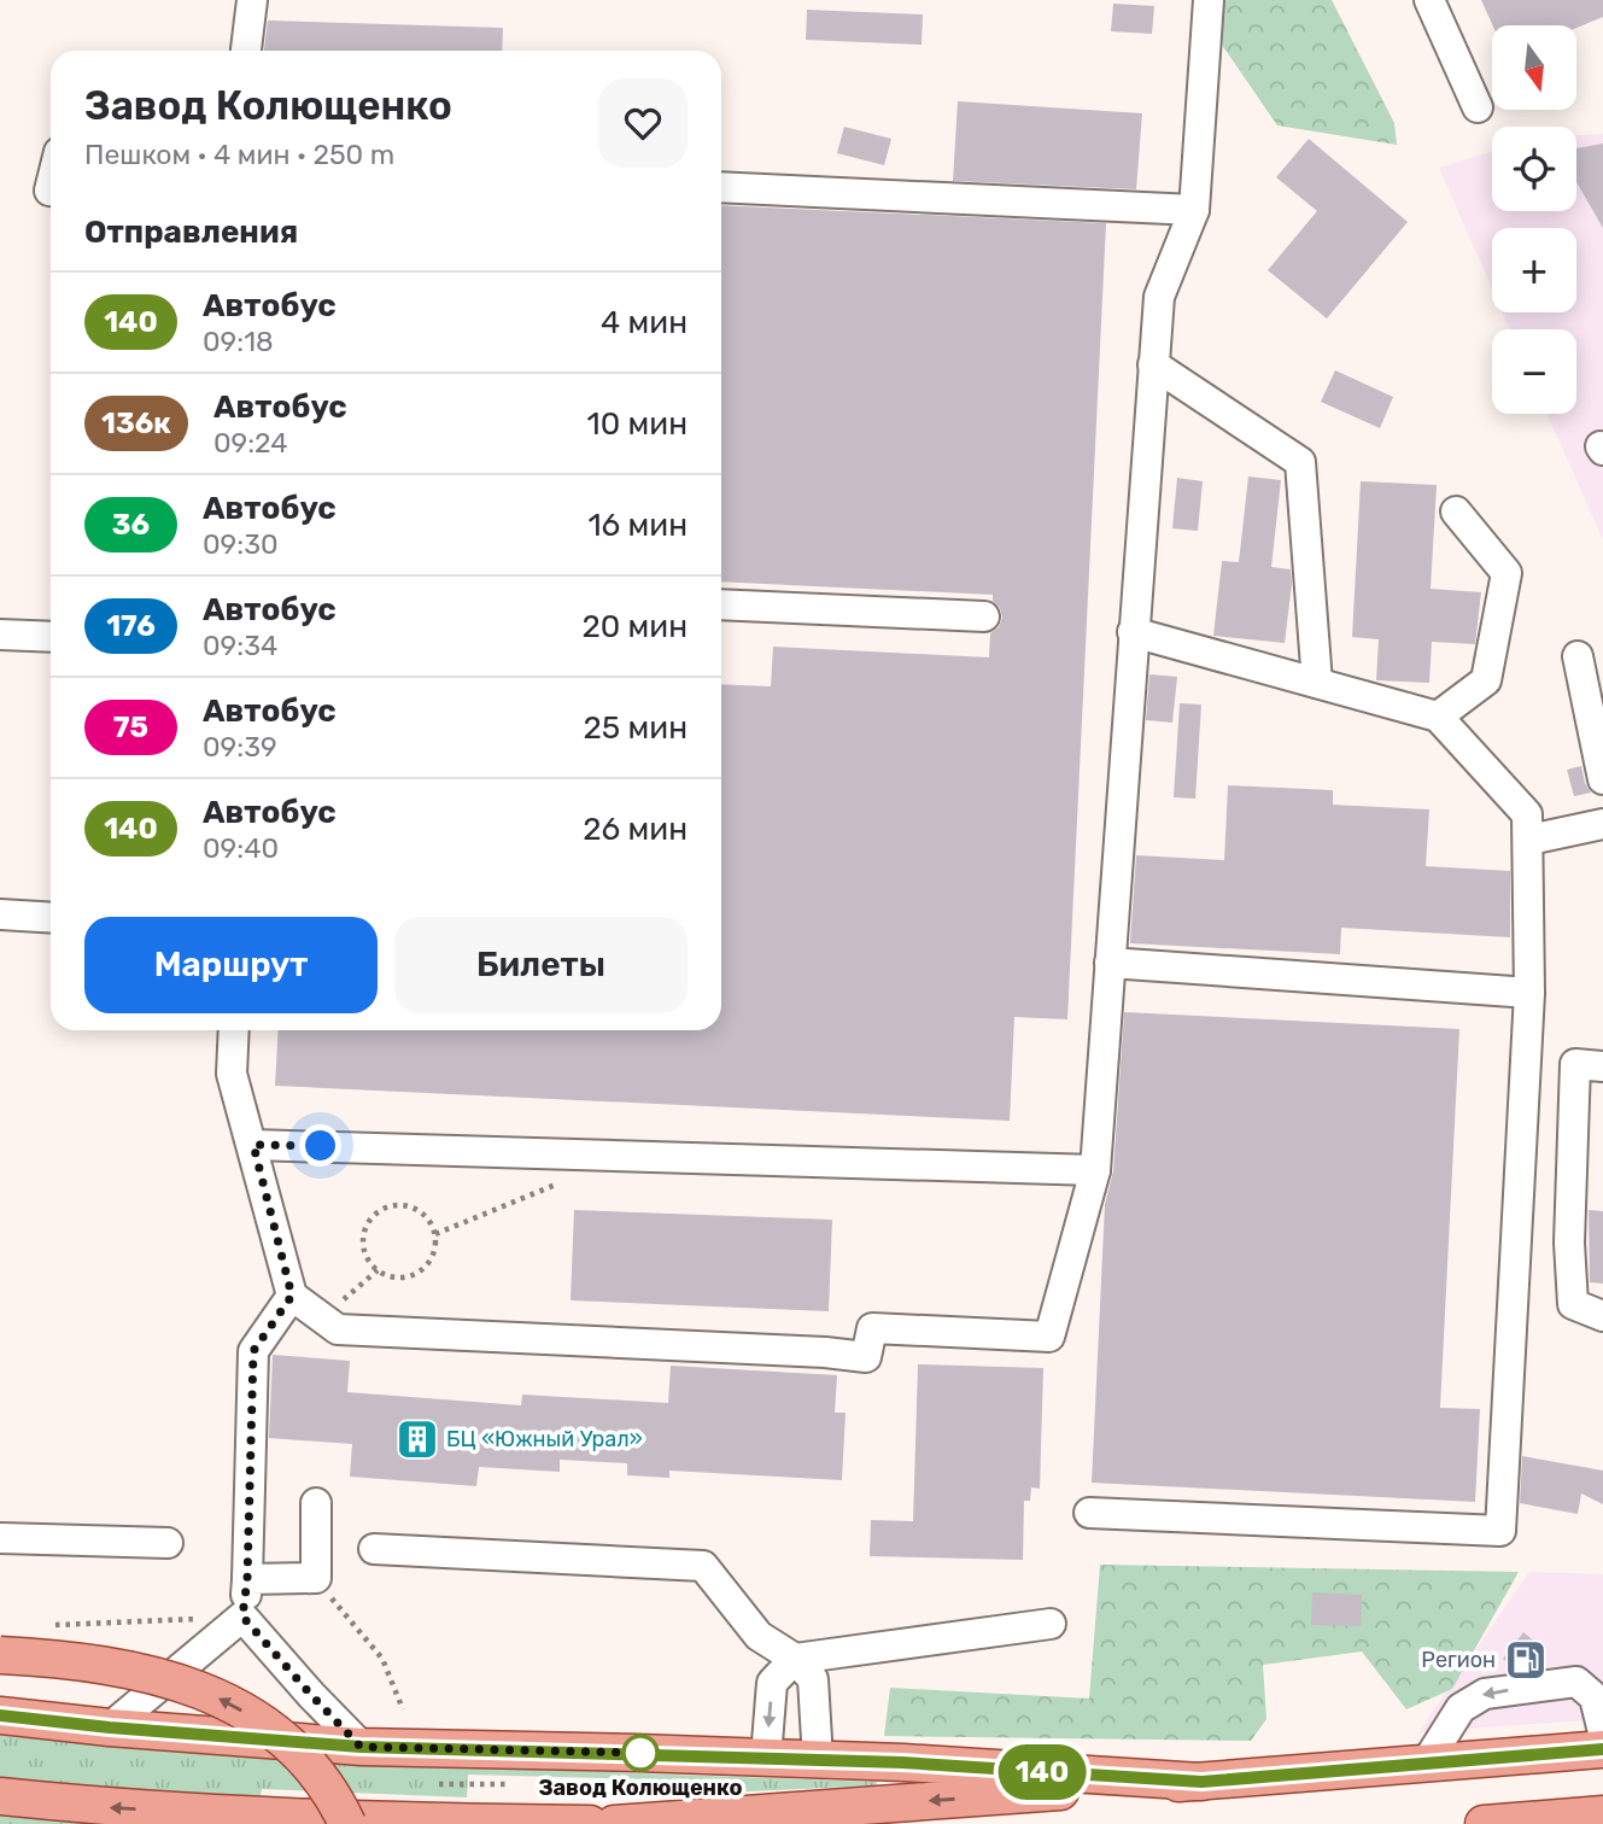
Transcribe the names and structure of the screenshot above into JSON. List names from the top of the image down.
{
  "places": {
    "building": ["БЦ «Южный Урал»"],
    "fuel station": ["Регион"],
    "other": ["Завод Колющенко"]
  },
  "lines": ["bus line 140"],
  "north": "bottom",
  "page": {
    "on_map": "140",
    "map_buttons": ["+", "−"],
    "heading": [
      ["Завод Колющенко", "Пешком · 4 мин · 250 m"],
      "Отправления"
    ],
    "list": [
      {
        "mark": "140",
        "name": "Автобус",
        "note": "09:18",
        "value": "4 мин"
      },
      {
        "mark": "136к",
        "name": "Автобус",
        "note": "09:24",
        "value": "10 мин"
      },
      {
        "mark": "36",
        "name": "Автобус",
        "note": "09:30",
        "value": "16 мин"
      },
      {
        "mark": "176",
        "name": "Автобус",
        "note": "09:34",
        "value": "20 мин"
      },
      {
        "mark": "75",
        "name": "Автобус",
        "note": "09:39",
        "value": "25 мин"
      },
      {
        "mark": "140",
        "name": "Автобус",
        "note": "09:40",
        "value": "26 мин"
      }
    ],
    "buttons": ["Маршрут", "Билеты"]
  }
}
